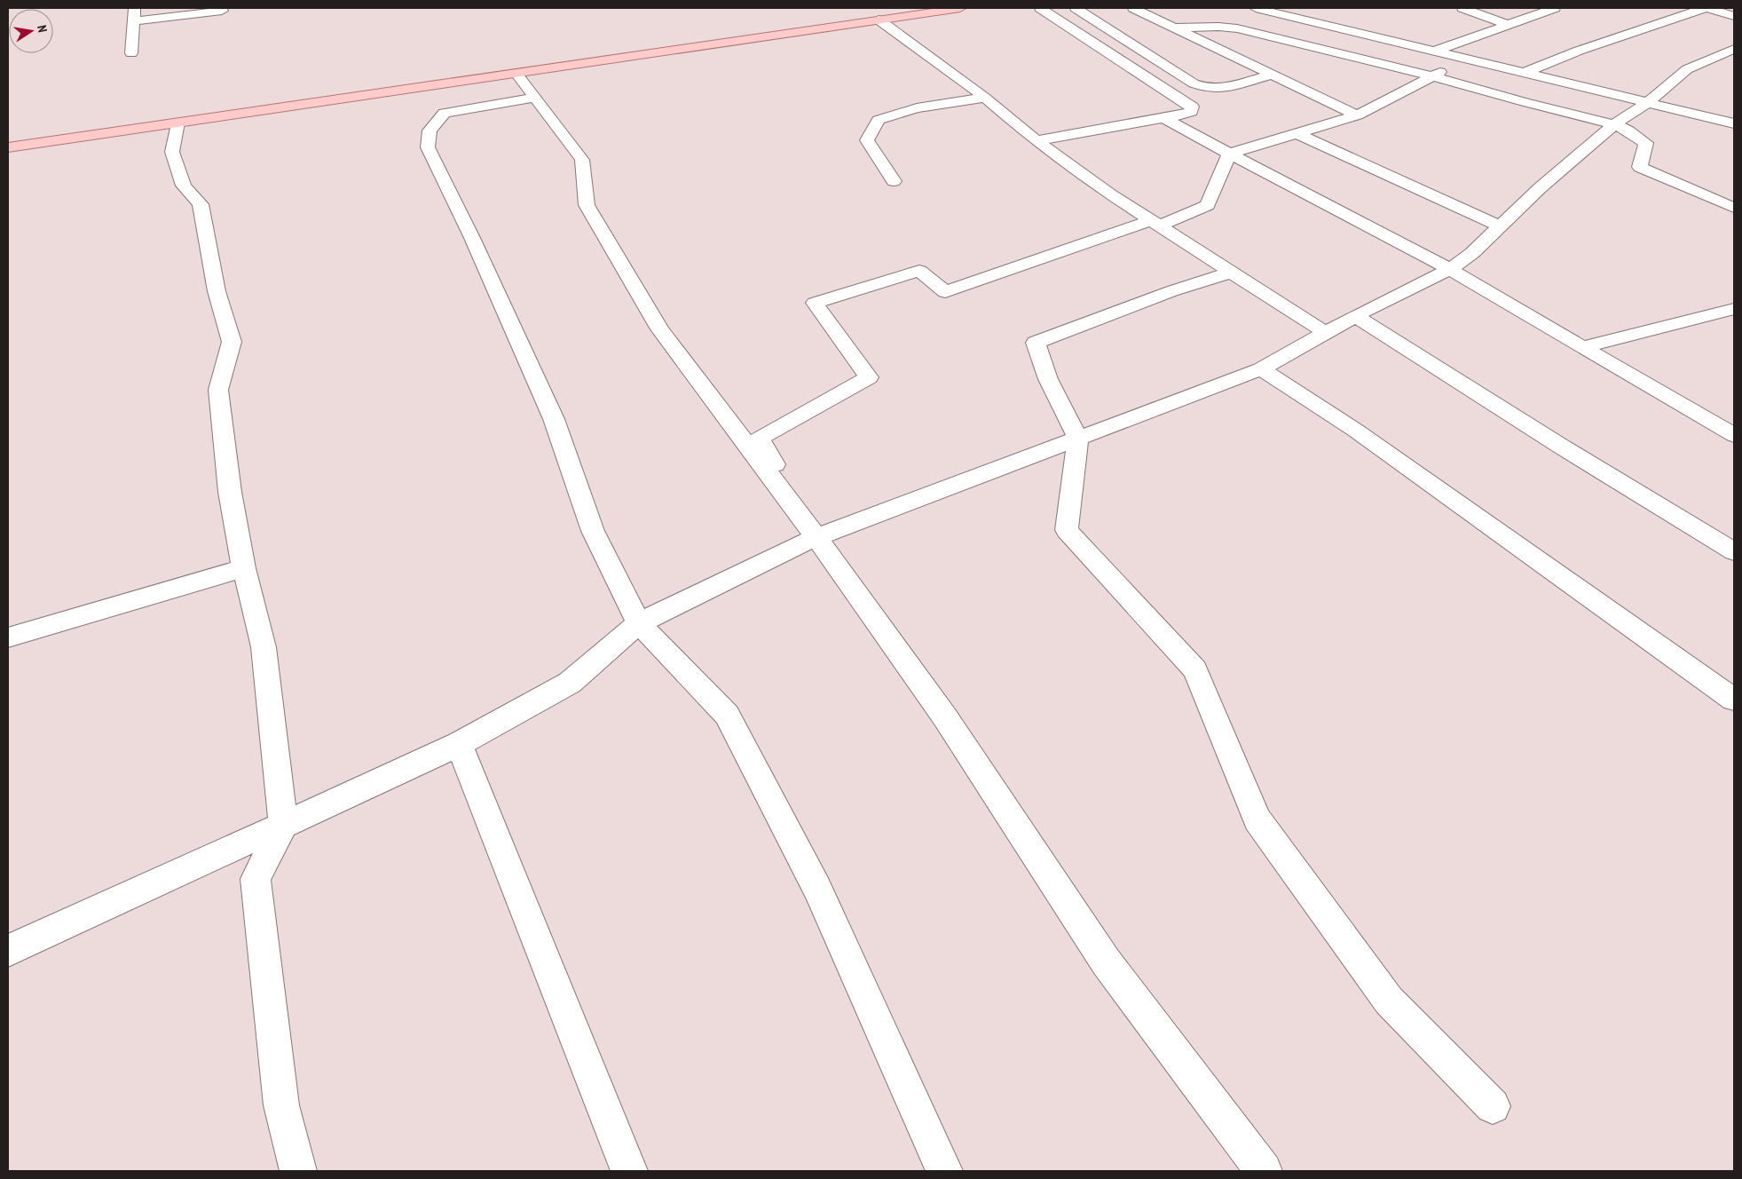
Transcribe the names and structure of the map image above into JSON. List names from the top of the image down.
{
  "north": "right"
}
